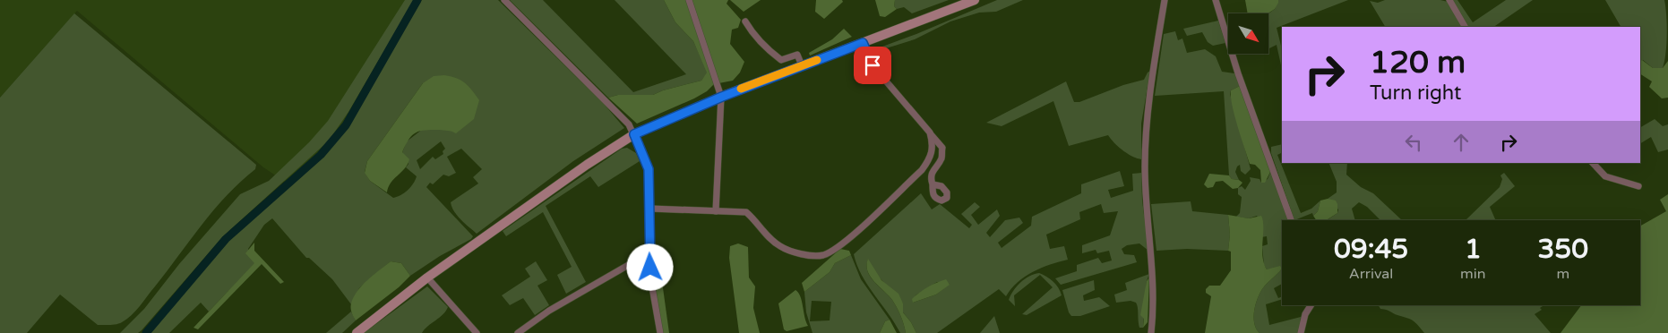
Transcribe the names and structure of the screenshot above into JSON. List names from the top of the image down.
{
  "north": "bottom right",
  "page": {
    "turn": ["120 m", "Turn right"],
    "eta": [
      "09:45",
      "Arrival",
      "1",
      "min",
      "350",
      "m"
    ]
  }
}
